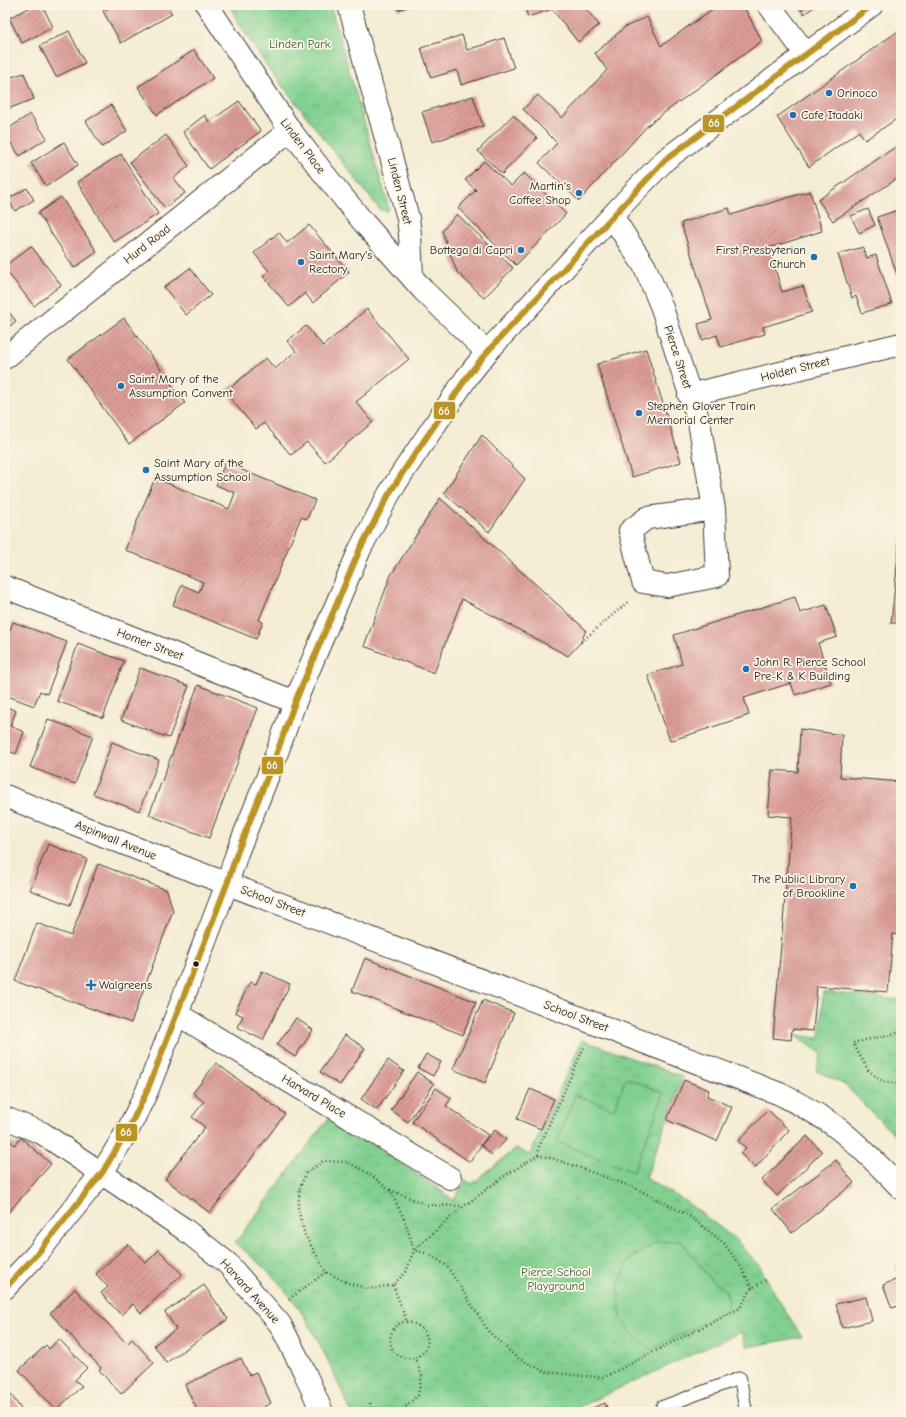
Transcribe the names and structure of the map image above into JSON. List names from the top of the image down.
{
  "streets": {
    "street": [
      "Linden Place",
      "Linden Street",
      "Hurd Road",
      "Pierce Street",
      "Holden Street",
      "Homer Street",
      "Aspinwall Avenue",
      "School Street",
      "Harvard Place",
      "Harvard Avenue"
    ]
  },
  "crossings": [
    ["Linden Place", "Linden Street"],
    ["Linden Place", "Hurd Road"],
    ["Pierce Street", "Holden Street"],
    ["Aspinwall Avenue", "School Street"]
  ],
  "parks": ["Linden Park", "Pierce School Playground"],
  "places": {
    "other": [
      "Orinoco",
      "Cafe Itadaki",
      "Martin's Coffee Shop",
      "Bottega di Capri",
      "First Presbyterian Church",
      "Saint Mary's Rectory",
      "Saint Mary of the Assumption Convent",
      "Stephen Glover Train Memorial Center",
      "Saint Mary of the Assumption School",
      "John R. Pierce School Pre-K & K Building",
      "The Public Library of Brookline"
    ],
    "health": ["Walgreens"]
  },
  "lines": ["transit line 66"]
}
